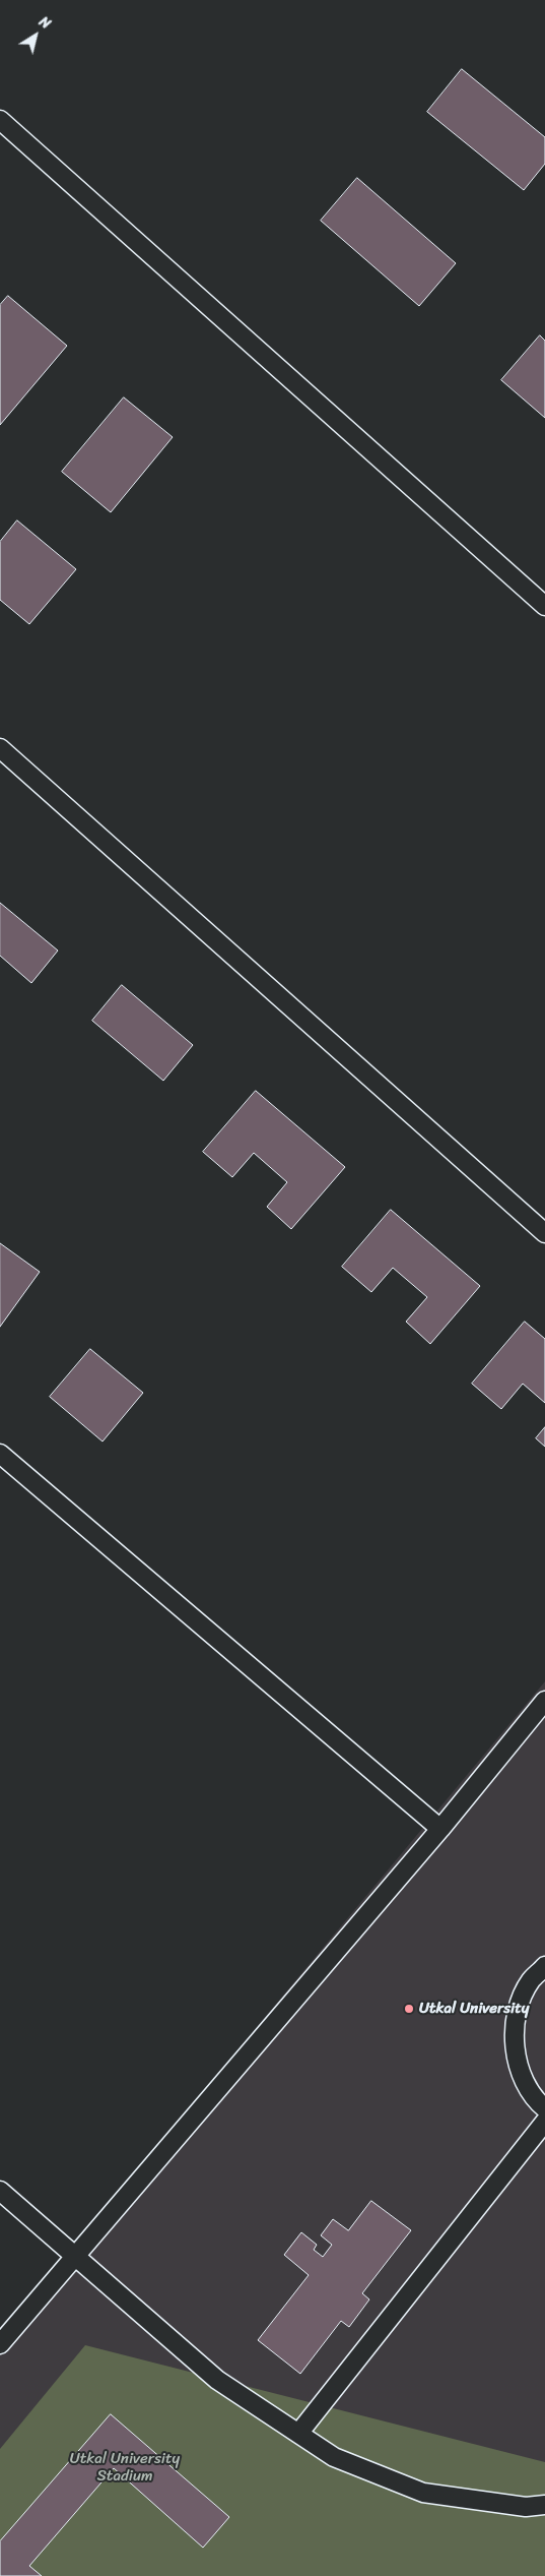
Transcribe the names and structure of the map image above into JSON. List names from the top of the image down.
{
  "parks": ["Utkal University Stadium"],
  "places": ["Utkal University"],
  "north": "top right"
}
